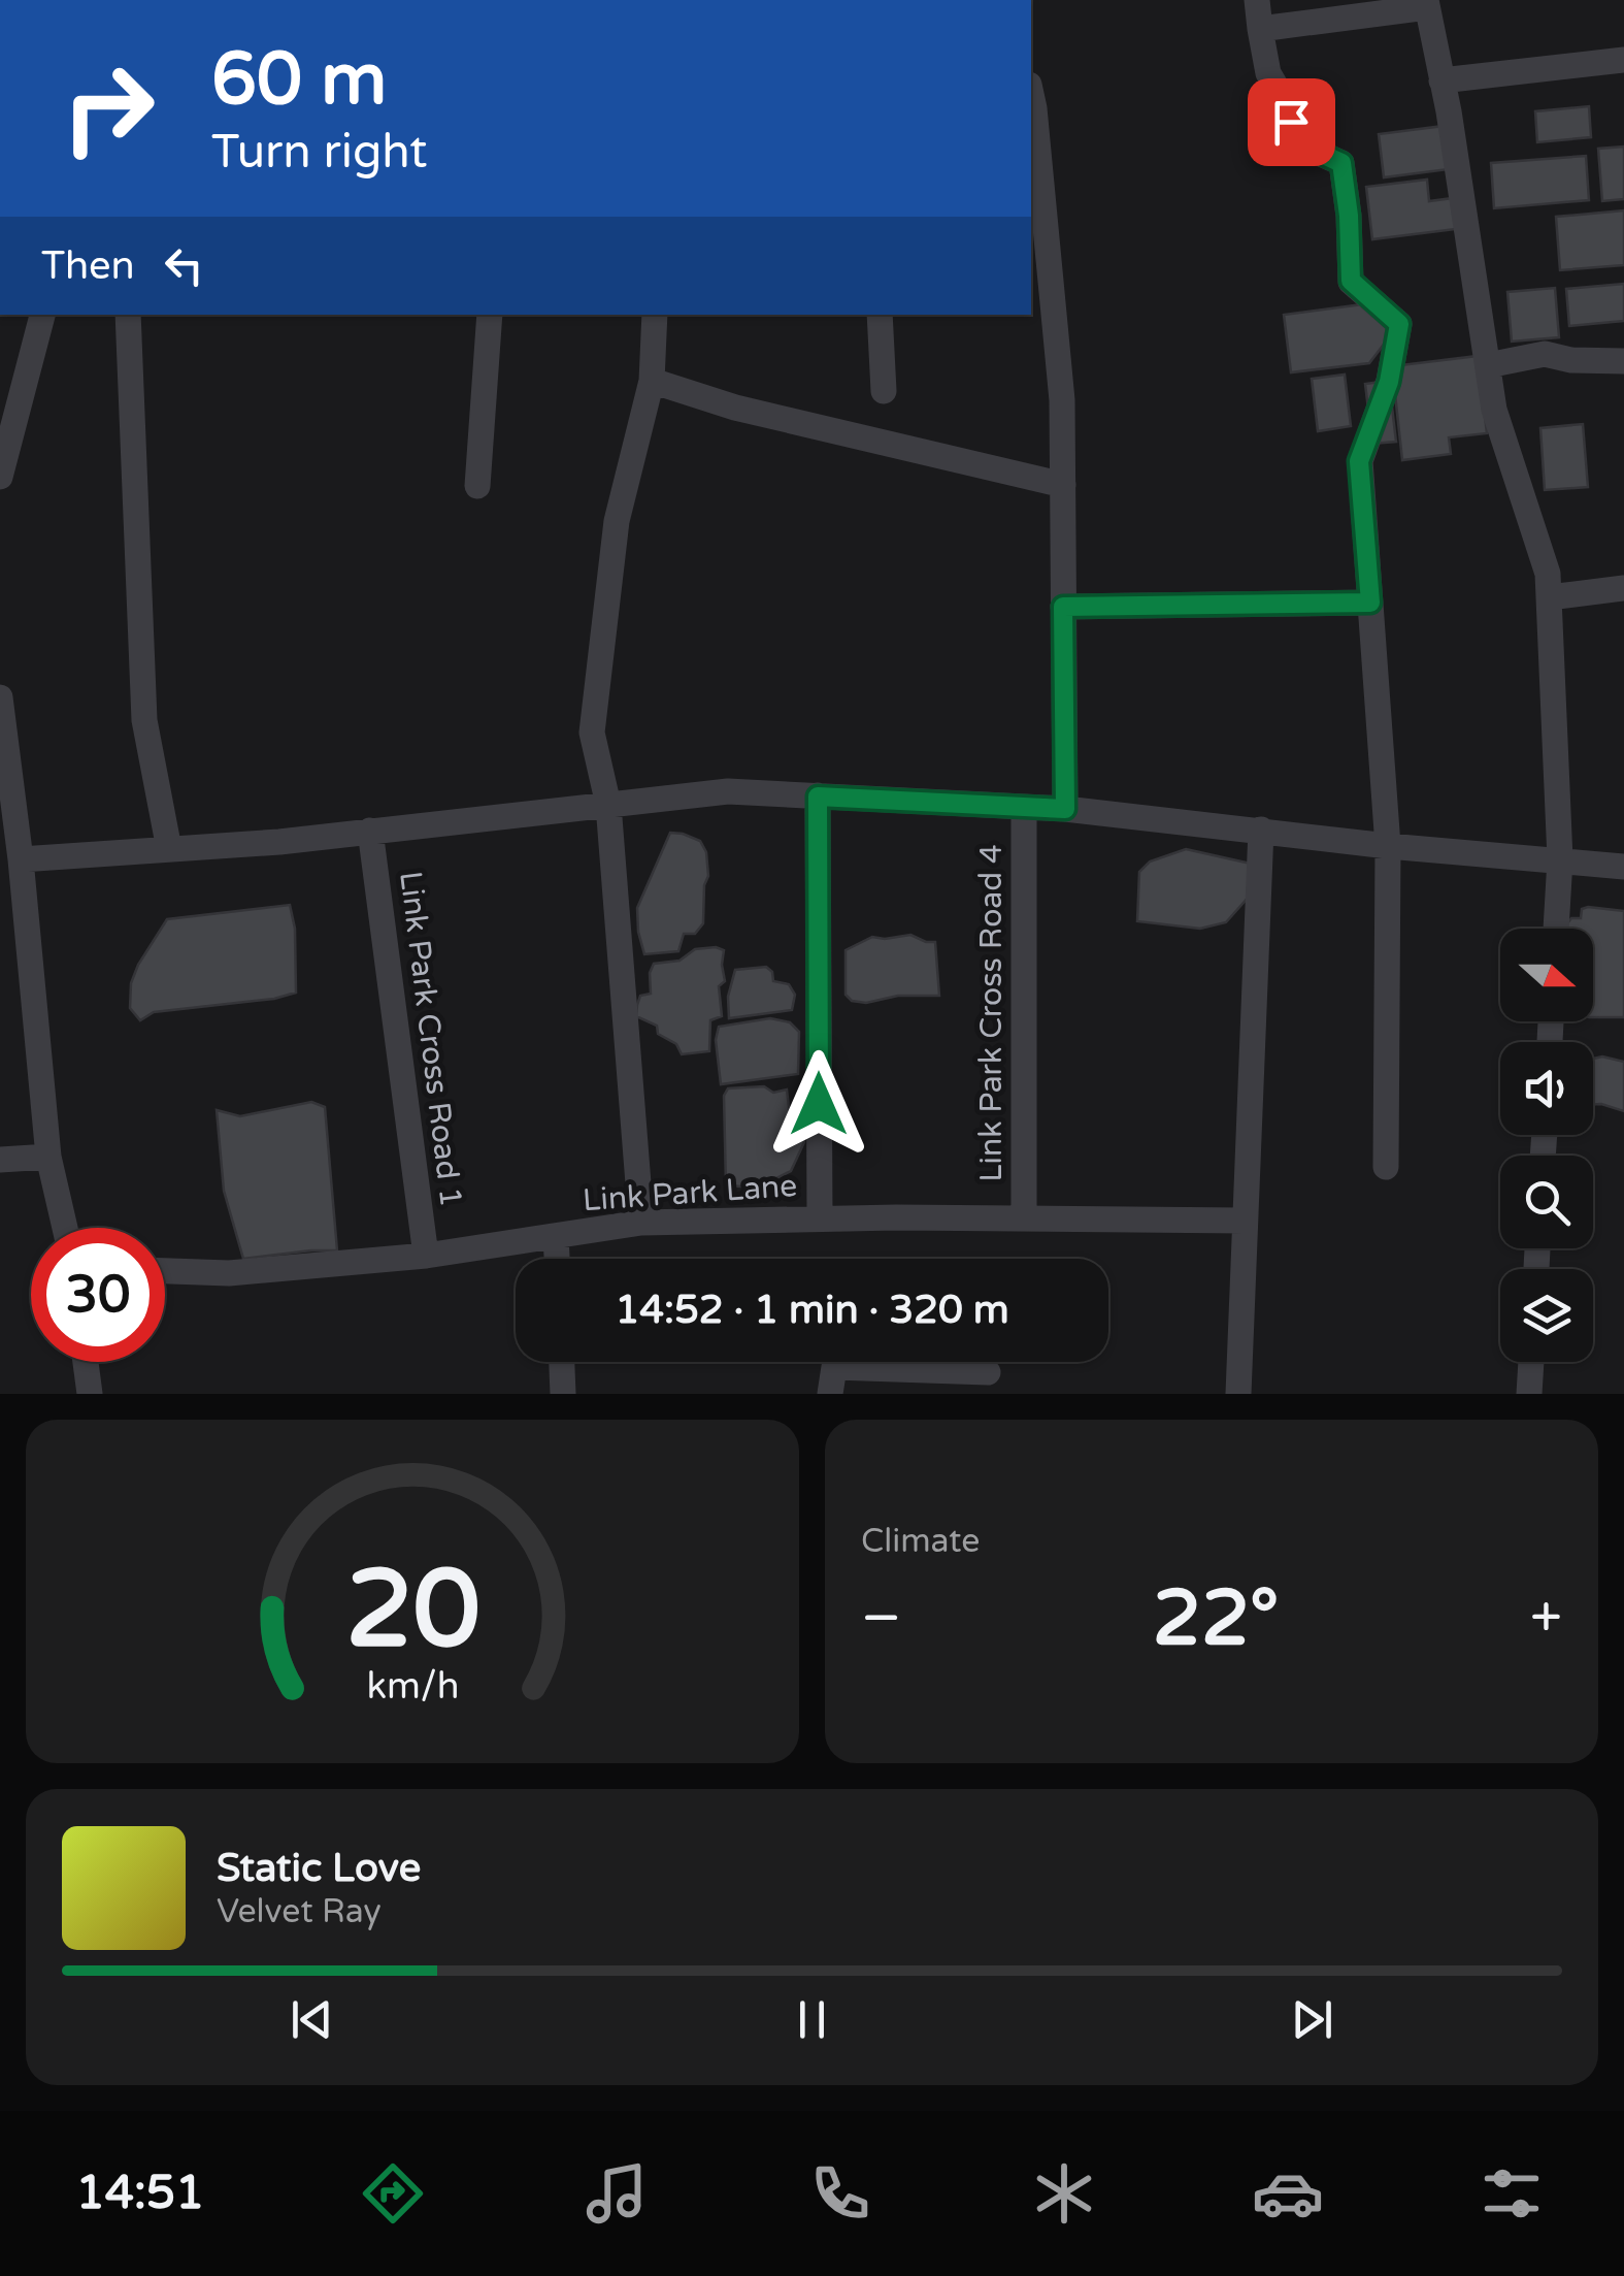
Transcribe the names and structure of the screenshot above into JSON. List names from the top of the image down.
{
  "streets": {
    "street": ["Link Park Cross Road 4", "Link Park Cross Road 1", "Link Park Lane"]
  },
  "crossings": [
    ["Link Park Cross Road 4", "Link Park Lane"],
    ["Link Park Cross Road 1", "Link Park Lane"]
  ],
  "north": "right",
  "page": {
    "turn": ["60 m", "Turn right"],
    "then": "Then",
    "limit": "30",
    "trip": "14:52 · 1 min · 320 m",
    "tile": "Climate",
    "heat": ["−", "22°", "+"],
    "song": ["Static Love", "Velvet Ray"],
    "tabs": "14:51",
    "gauge": ["20", "km/h"]
  }
}
